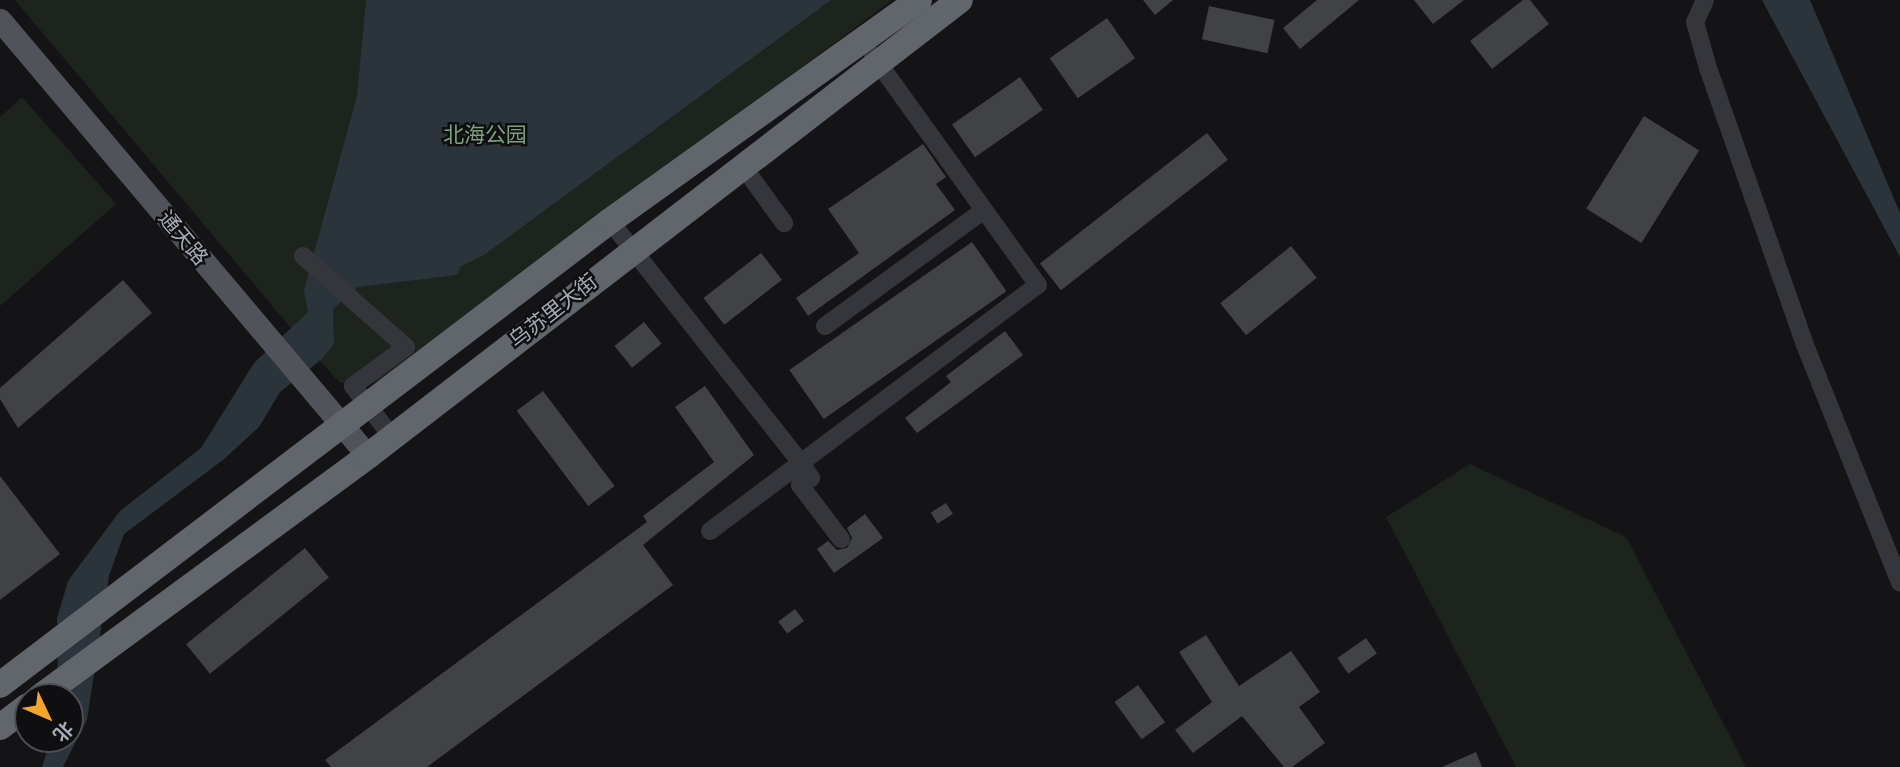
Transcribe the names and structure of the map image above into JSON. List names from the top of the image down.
{
  "streets": {
    "highway": ["乌苏里大街"],
    "main road": ["通天路"]
  },
  "crossings": [
    ["通天路", "乌苏里大街"]
  ],
  "parks": ["北海公园"],
  "north": "bottom right"
}
